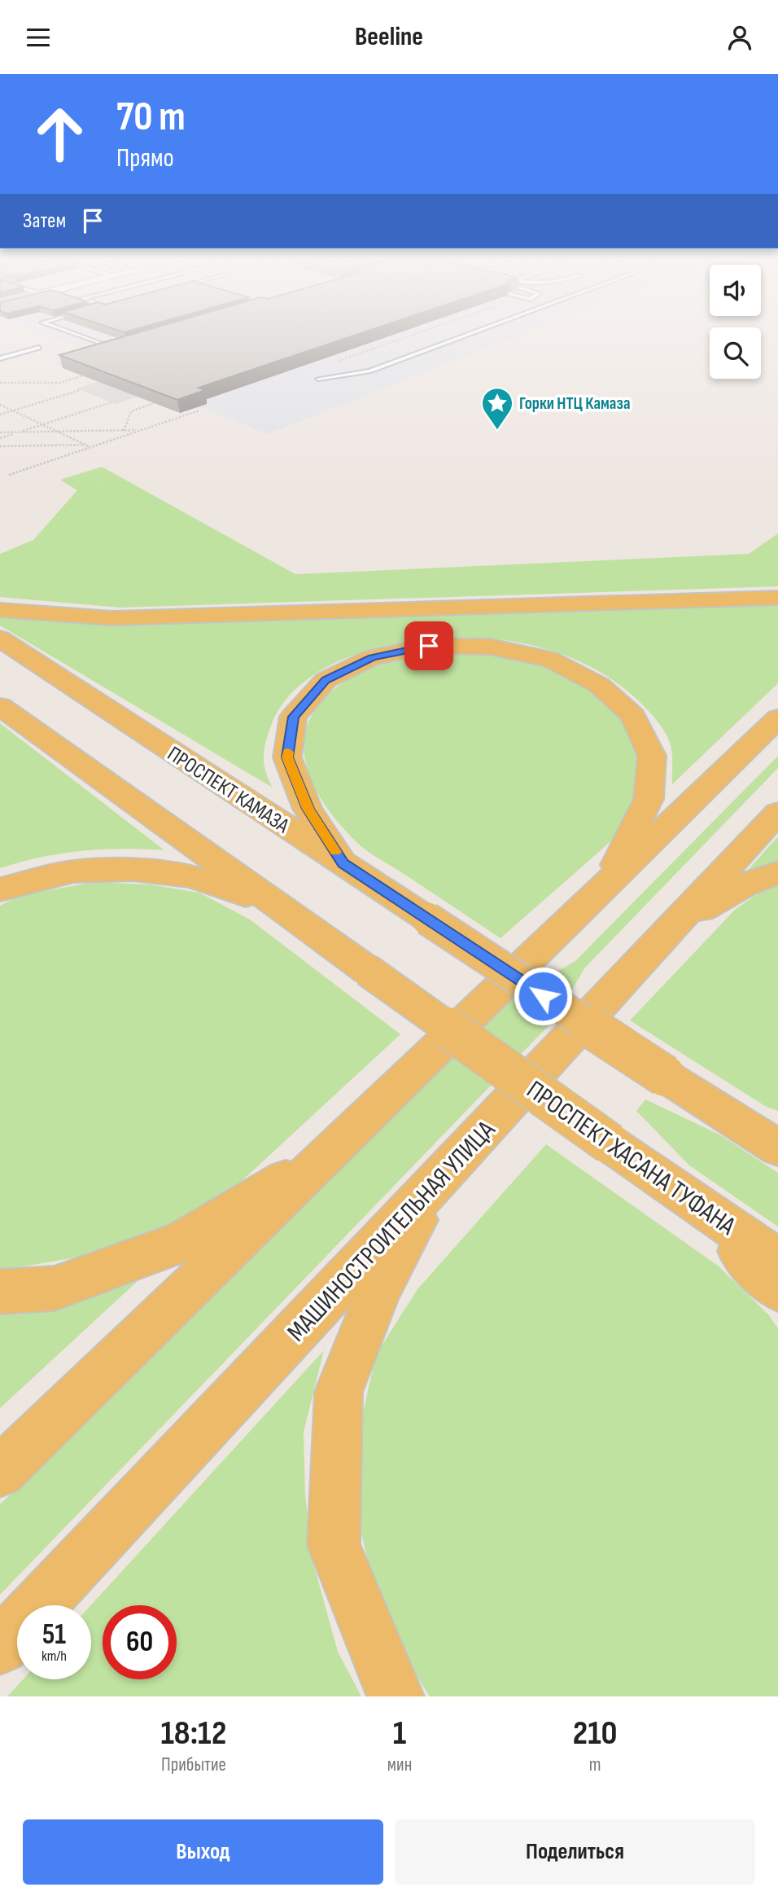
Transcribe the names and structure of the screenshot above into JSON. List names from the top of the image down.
{
  "streets": {
    "main road": ["ПРОСПЕКТ КАМАЗА", "ПРОСПЕКТ ХАСАНА ТУФАНА", "МАШИНОСТРОИТЕЛЬНАЯ УЛИЦА"]
  },
  "places": {
    "place": ["Горки НТЦ Камаза"]
  },
  "page": {
    "header": "Beeline",
    "turn": ["70 m", "Прямо"],
    "then": "Затем",
    "speed": "51 km/h",
    "limit": "60",
    "eta": [
      "18:12",
      "Прибытие",
      "1",
      "мин",
      "210",
      "m"
    ],
    "buttons": ["Выход", "Поделиться"]
  }
}
